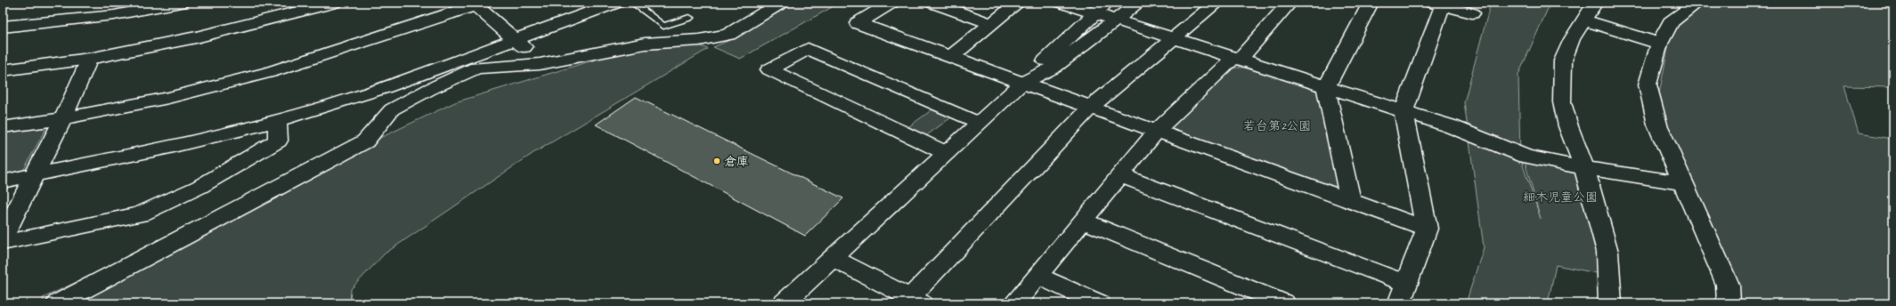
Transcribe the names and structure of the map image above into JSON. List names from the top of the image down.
{
  "parks": ["若台第2公園", "細木児童公園"],
  "places": ["倉庫"]
}
